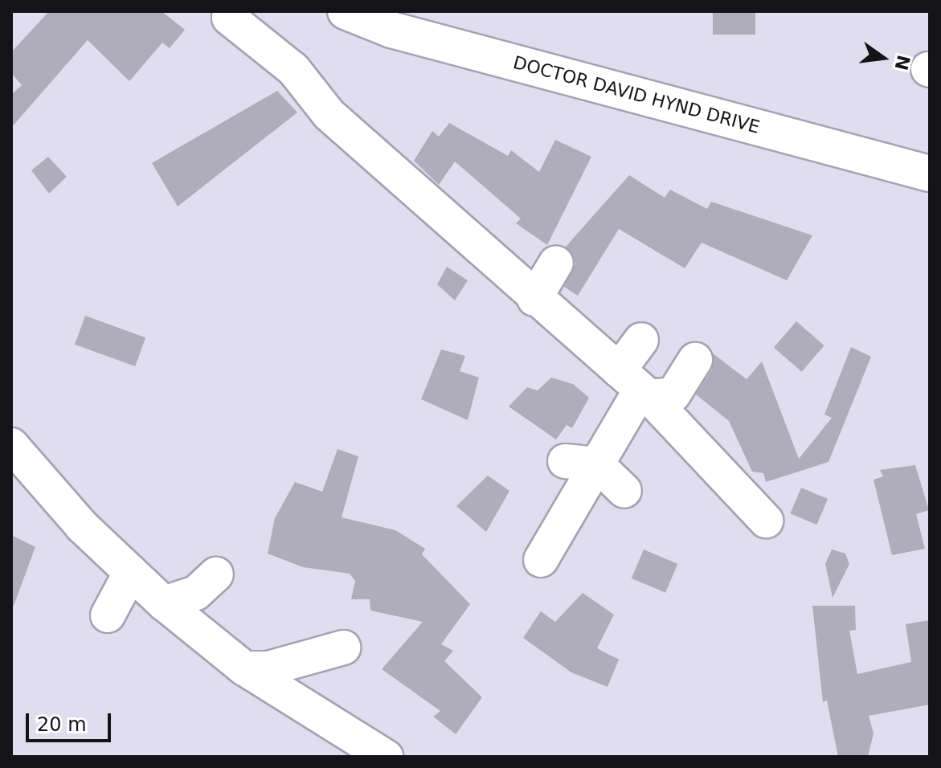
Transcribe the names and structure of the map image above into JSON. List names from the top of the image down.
{
  "streets": {
    "main road": ["DOCTOR DAVID HYND DRIVE"]
  },
  "scale_bar": "20 m",
  "north": "right"
}
